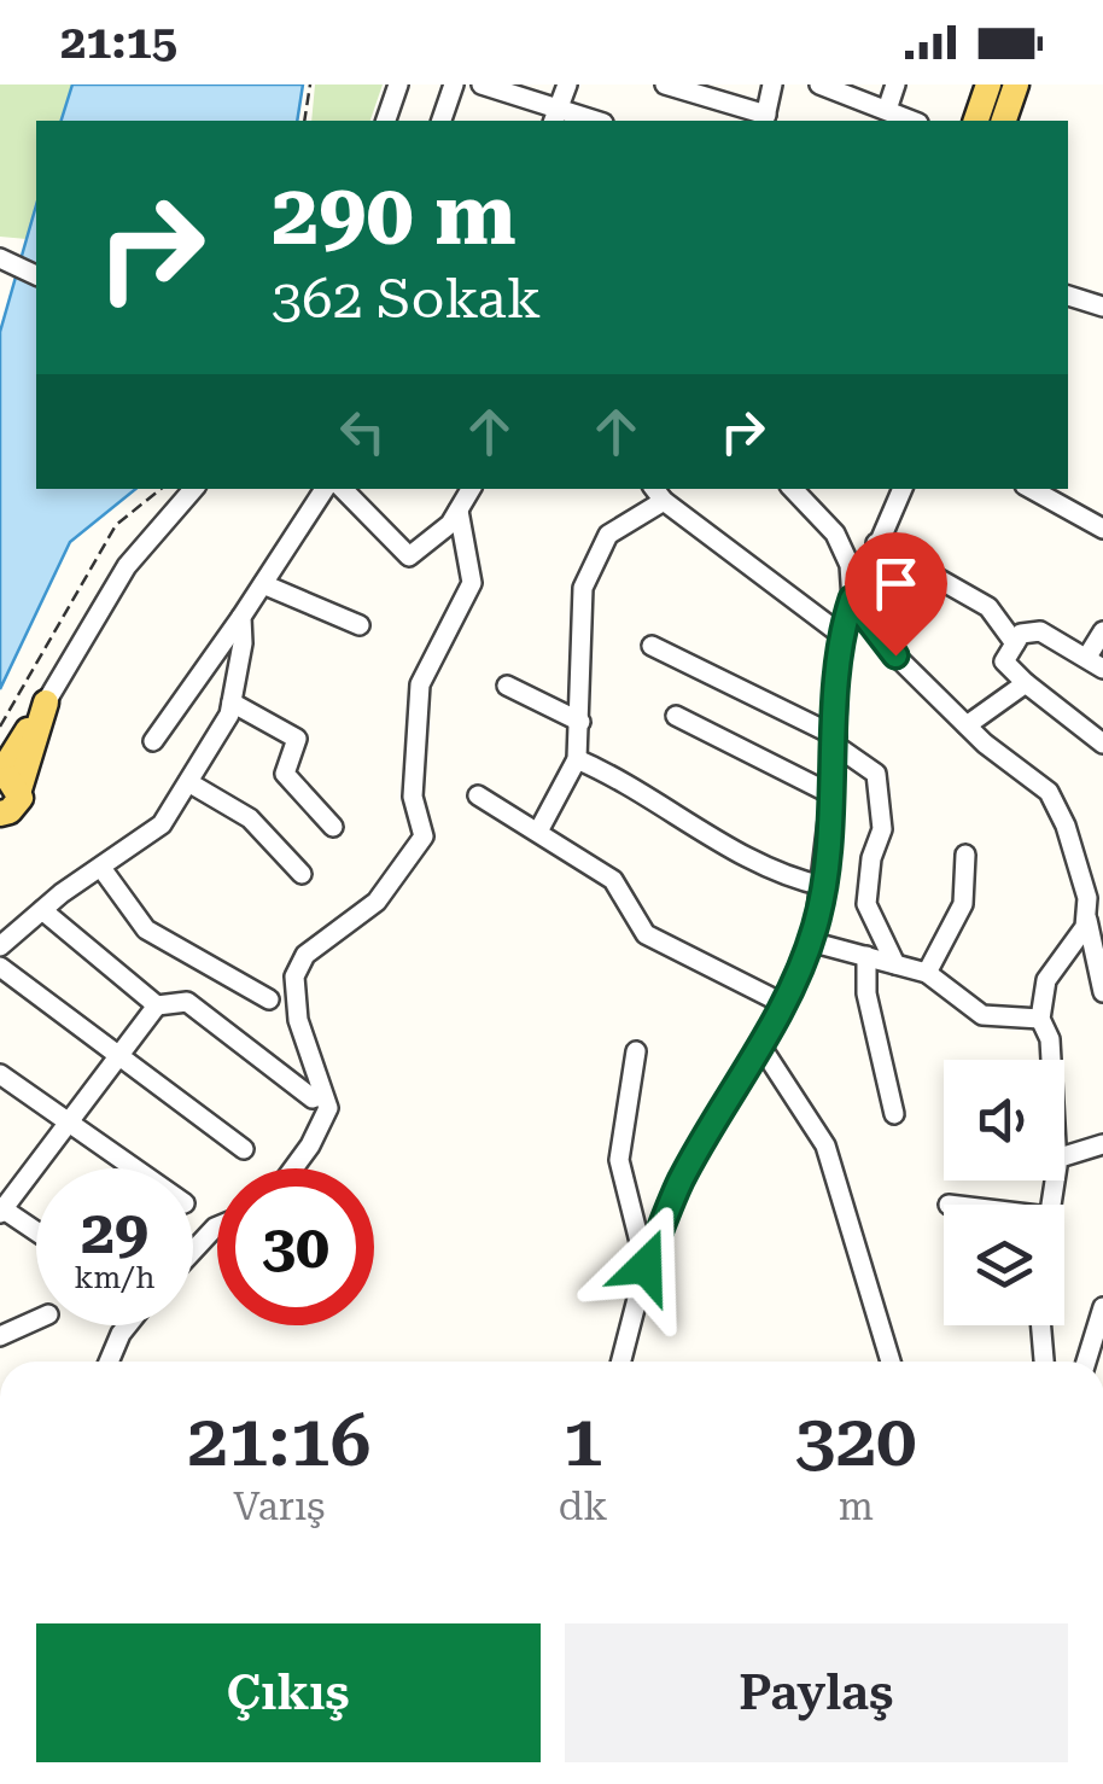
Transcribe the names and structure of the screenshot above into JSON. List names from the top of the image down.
{
  "page": {
    "status": "21:15",
    "turn": ["290 m", "362 Sokak"],
    "speed": "29 km/h",
    "limit": "30",
    "eta": [
      "21:16",
      "Varış",
      "1",
      "dk",
      "320",
      "m"
    ],
    "buttons": ["Çıkış", "Paylaş"]
  }
}
